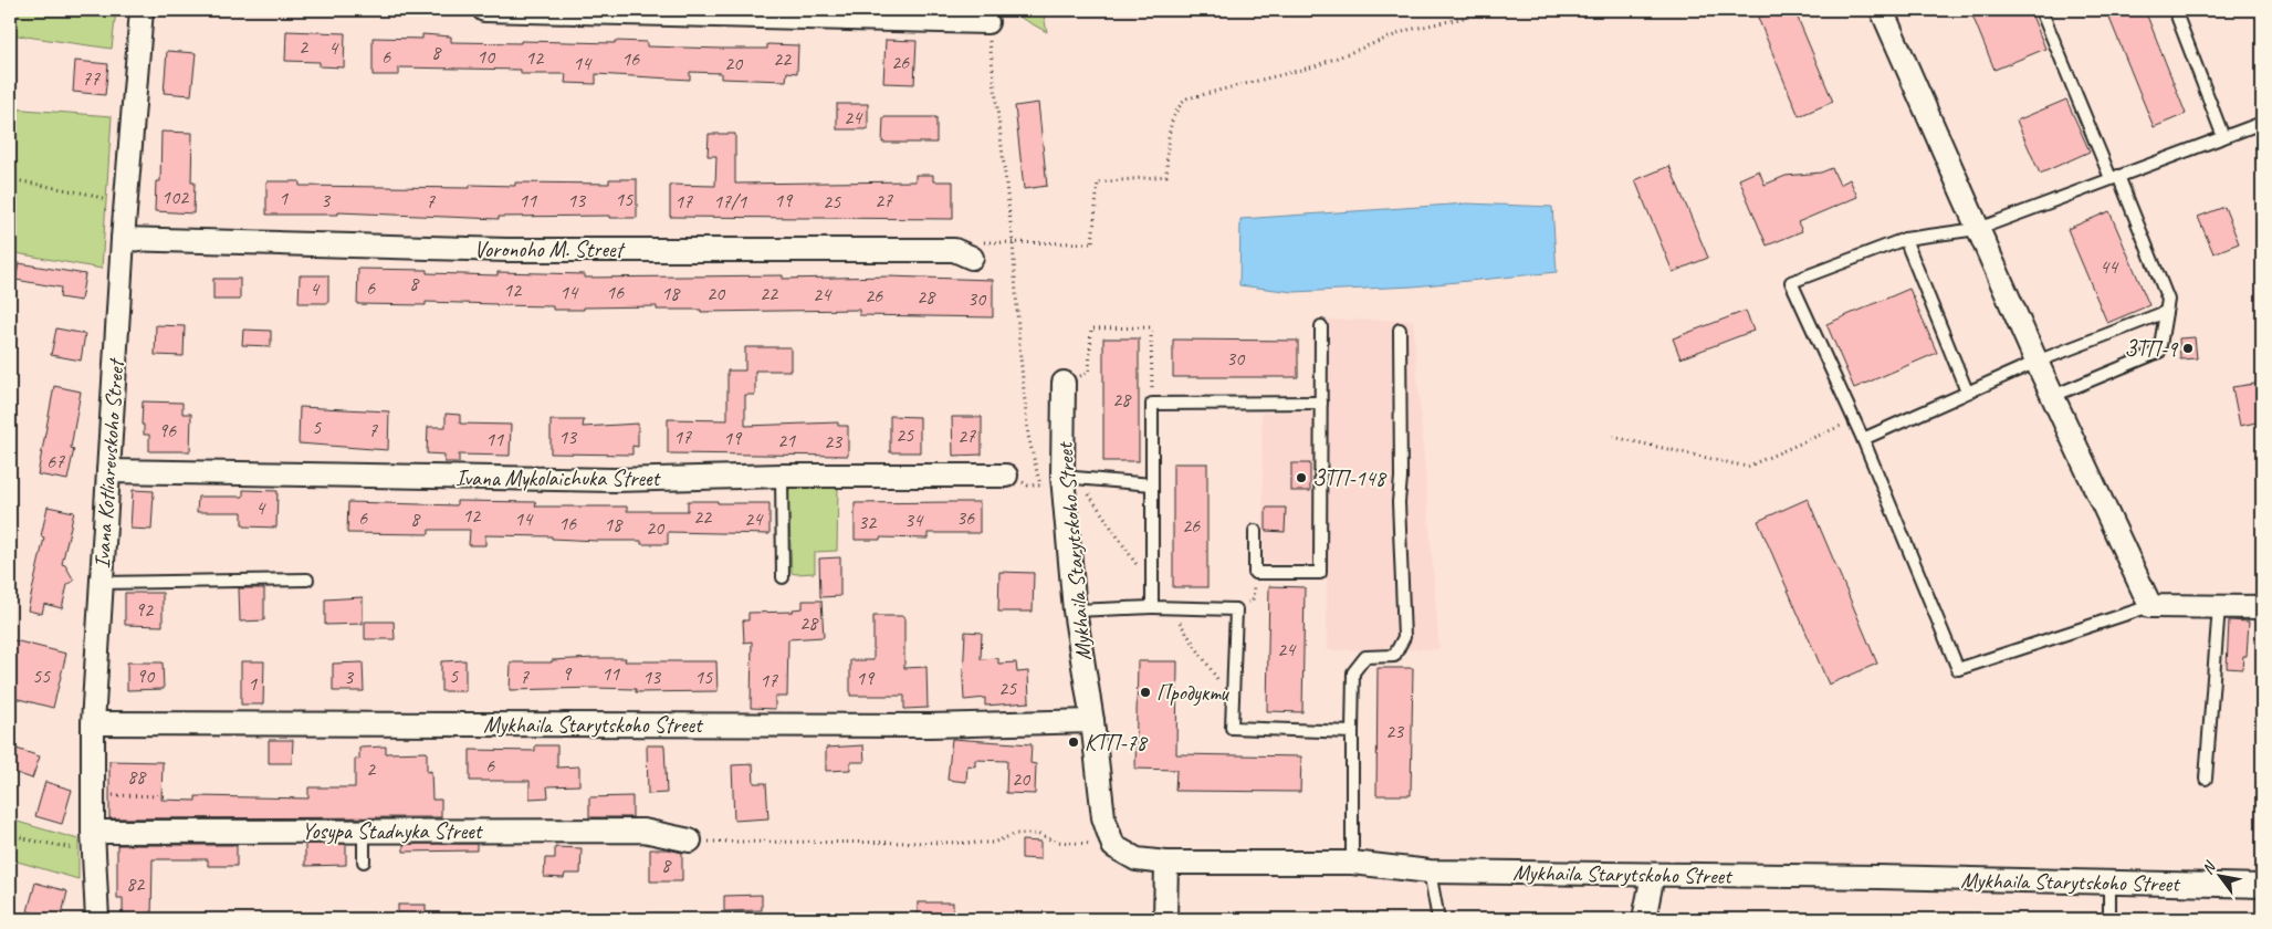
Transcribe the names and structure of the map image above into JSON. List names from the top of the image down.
{
  "streets": {
    "street": [
      "Voronoho M. Street",
      "Ivana Kotliarevskoho Street",
      "Ivana Mykolaichuka Street",
      "Mykhaila Starytskoho Street",
      "Yosypa Stadnyka Street"
    ]
  },
  "crossings": [
    ["Voronoho M. Street", "Ivana Kotliarevskoho Street"],
    ["Ivana Kotliarevskoho Street", "Ivana Mykolaichuka Street"],
    ["Ivana Kotliarevskoho Street", "Mykhaila Starytskoho Street"],
    ["Ivana Kotliarevskoho Street", "Yosypa Stadnyka Street"]
  ],
  "places": [
    "ЗТП-9",
    "ЗТП-148",
    "Продукти",
    "КТП-78"
  ],
  "house_numbers": [
    "2",
    "4",
    "8",
    "6",
    "10",
    "12",
    "16",
    "22",
    "26",
    "14",
    "20",
    "77",
    "24",
    "102",
    "1",
    "15",
    "3",
    "11",
    "13",
    "19",
    "27",
    "7",
    "17",
    "17/1",
    "25",
    "44",
    "8",
    "6",
    "4",
    "12",
    "14",
    "16",
    "18",
    "20",
    "22",
    "24",
    "26",
    "28",
    "30",
    "30",
    "28",
    "5",
    "96",
    "7",
    "25",
    "27",
    "13",
    "17",
    "19",
    "11",
    "21",
    "23",
    "67",
    "4",
    "12",
    "22",
    "6",
    "36",
    "8",
    "14",
    "24",
    "34",
    "32",
    "16",
    "18",
    "26",
    "20",
    "92",
    "28",
    "24",
    "9",
    "11",
    "55",
    "90",
    "5",
    "3",
    "7",
    "13",
    "15",
    "19",
    "17",
    "1",
    "25",
    "23",
    "6",
    "2",
    "88",
    "20",
    "8",
    "82"
  ],
  "north": "top left"
}
